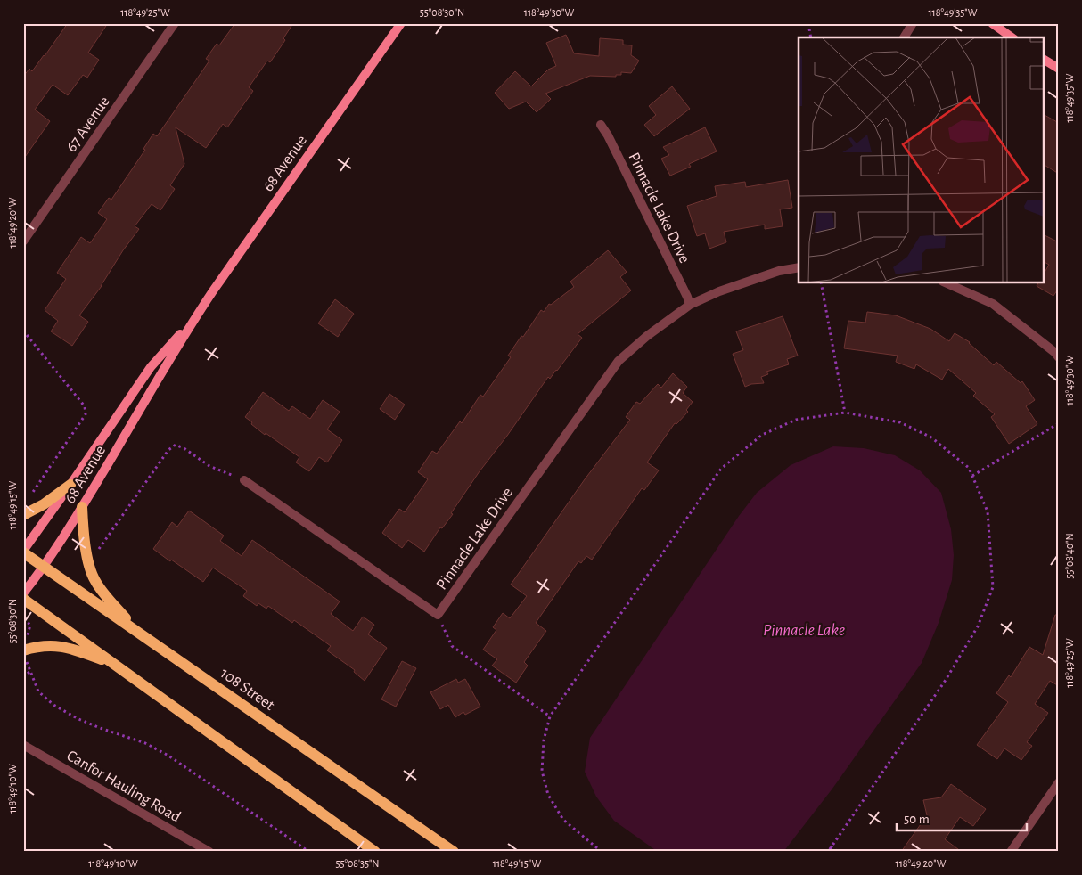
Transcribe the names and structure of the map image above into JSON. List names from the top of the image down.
{
  "streets": {
    "main road": ["68 Avenue", "108 Street"],
    "street": ["67 Avenue", "Pinnacle Lake Drive", "Canfor Hauling Road"]
  },
  "crossings": [
    ["68 Avenue", "108 Street"]
  ],
  "water": ["Pinnacle Lake"],
  "scale_bar": "50 m",
  "coordinates": [
    "118°49'25\"W",
    "55°08'30\"N",
    "118°49'30\"W",
    "118°49'35\"W",
    "118°49'20\"W",
    "118°49'15\"W",
    "55°08'40\"N",
    "118°49'10\"W",
    "55°08'35\"N"
  ]
}
